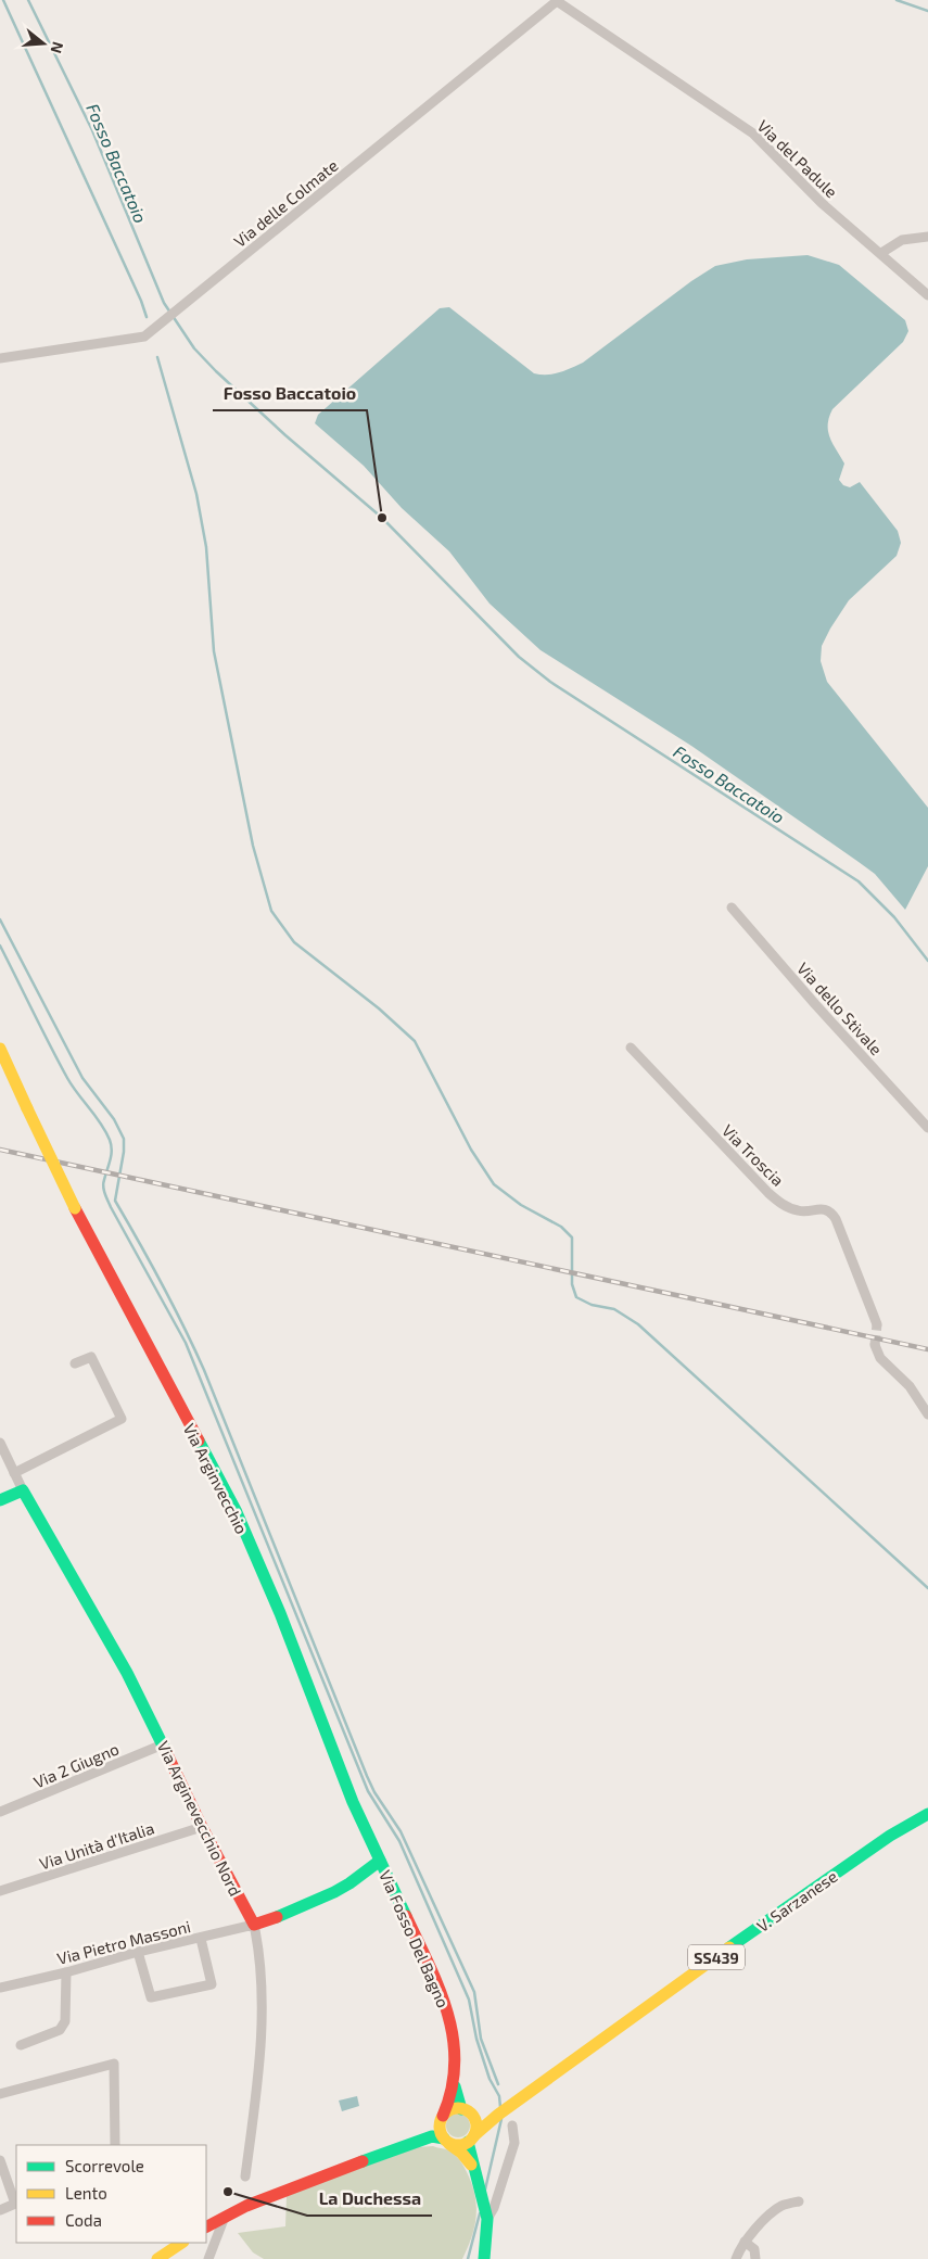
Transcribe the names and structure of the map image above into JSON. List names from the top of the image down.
{
  "streets": {
    "main road": [
      "Via Arginvecchio",
      "Via Arginevecchio Nord",
      "V. Sarzanese",
      "Via Fosso Del Bagno",
      "SS439"
    ],
    "street": [
      "Via del Padule",
      "Via delle Colmate",
      "Via dello Stivale",
      "Via Troscia",
      "Via 2 Giugno",
      "Via Unità d'Italia",
      "Via Pietro Massoni"
    ]
  },
  "crossings": [
    ["Via del Padule", "Via delle Colmate"],
    ["Via Arginvecchio", "Via Fosso Del Bagno"],
    ["Via 2 Giugno", "Via Arginevecchio Nord"],
    ["Via Arginevecchio Nord", "Via Unità d'Italia"],
    ["Via Arginevecchio Nord", "Via Pietro Massoni"],
    ["V. Sarzanese", "SS439"],
    ["Via Fosso Del Bagno", "SS439"]
  ],
  "water": ["Fosso Baccatoio"],
  "places": ["Fosso Baccatoio", "La Duchessa"],
  "legend": ["Scorrevole", "Lento", "Coda"],
  "north": "right"
}
